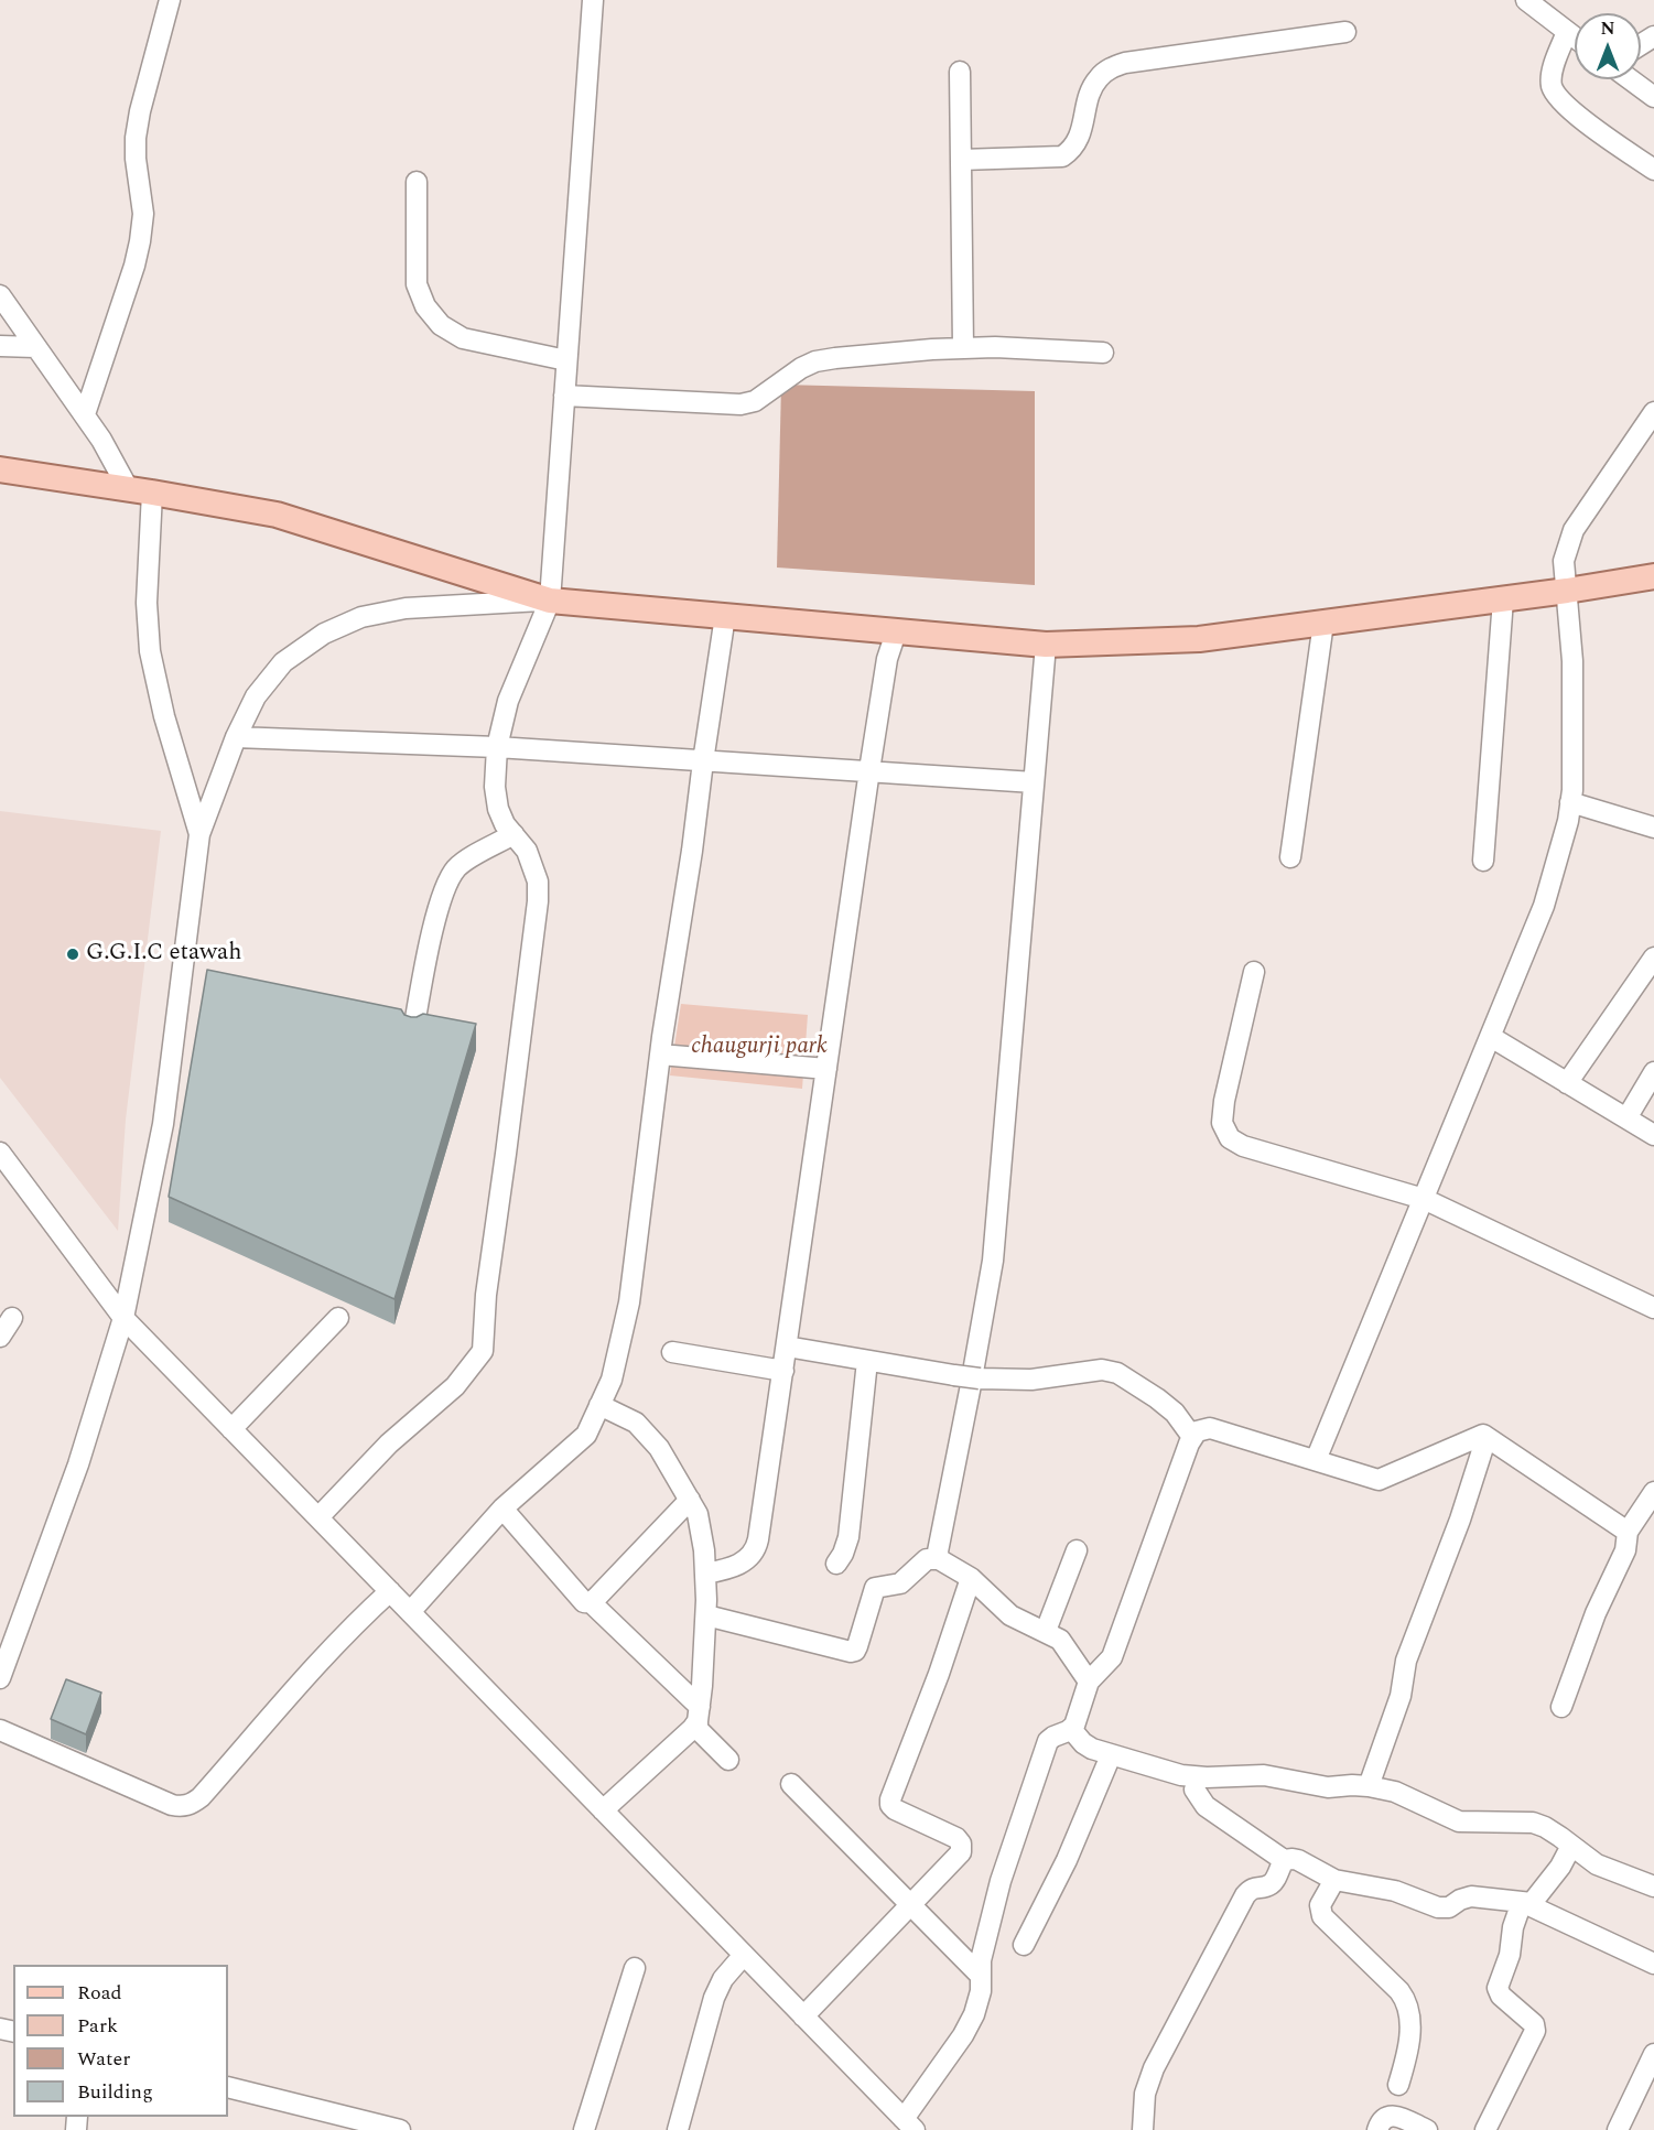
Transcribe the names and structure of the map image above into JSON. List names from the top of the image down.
{
  "parks": ["chaugurji park"],
  "places": ["G.G.I.C etawah"],
  "legend": [
    "Road",
    "Park",
    "Water",
    "Building"
  ],
  "north": "top"
}
